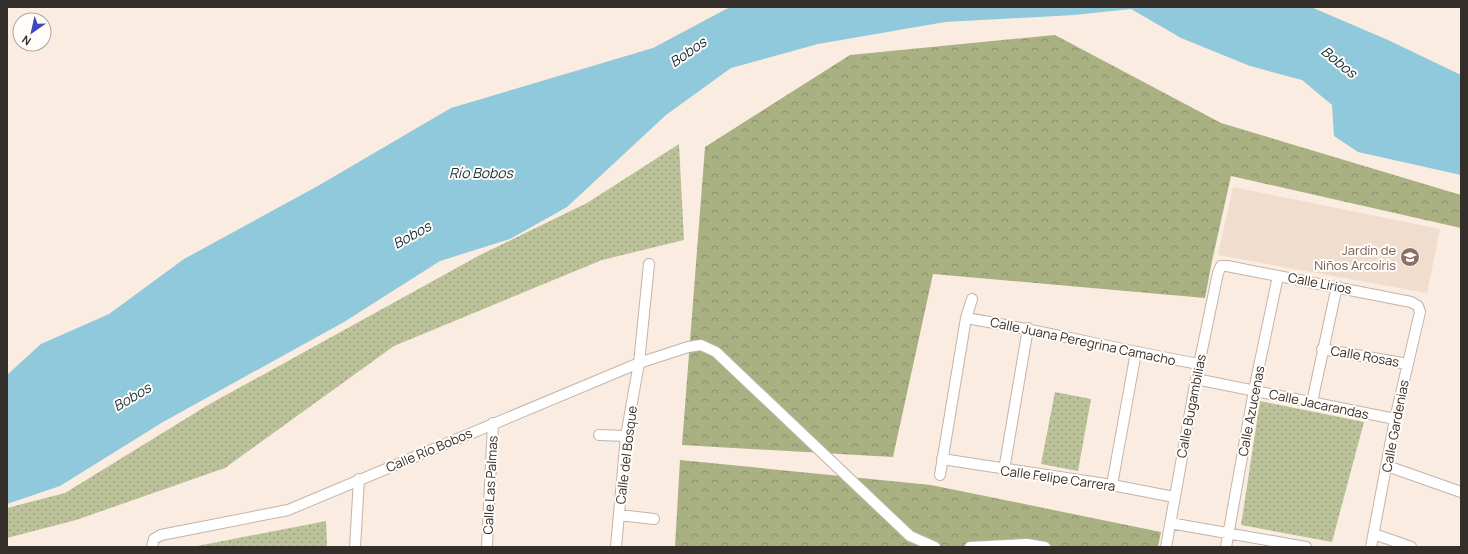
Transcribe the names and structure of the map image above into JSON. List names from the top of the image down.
{
  "streets": {
    "street": [
      "Calle Lirios",
      "Calle Juana Peregrina Camacho",
      "Calle Rosas",
      "Calle Jacarandas",
      "Calle Bugambilias",
      "Calle Azucenas",
      "Calle Gardenias",
      "Calle Río Bobos",
      "Calle del Bosque",
      "Calle Felipe Carrera",
      "Calle Las Palmas"
    ]
  },
  "crossings": [
    ["Calle Lirios", "Calle Bugambilias"],
    ["Calle Lirios", "Calle Azucenas"],
    ["Calle Lirios", "Calle Gardenias"],
    ["Calle Juana Peregrina Camacho", "Calle Bugambilias"],
    ["Calle Rosas", "Calle Gardenias"],
    ["Calle Jacarandas", "Calle Bugambilias"],
    ["Calle Jacarandas", "Calle Azucenas"],
    ["Calle Jacarandas", "Calle Gardenias"],
    ["Calle Bugambilias", "Calle Felipe Carrera"],
    ["Calle Río Bobos", "Calle del Bosque"],
    ["Calle Río Bobos", "Calle Las Palmas"]
  ],
  "water": ["Bobos", "Río Bobos"],
  "places": {
    "school or university": ["Jardín de Niños Arcoíris"]
  },
  "north": "bottom left"
}
